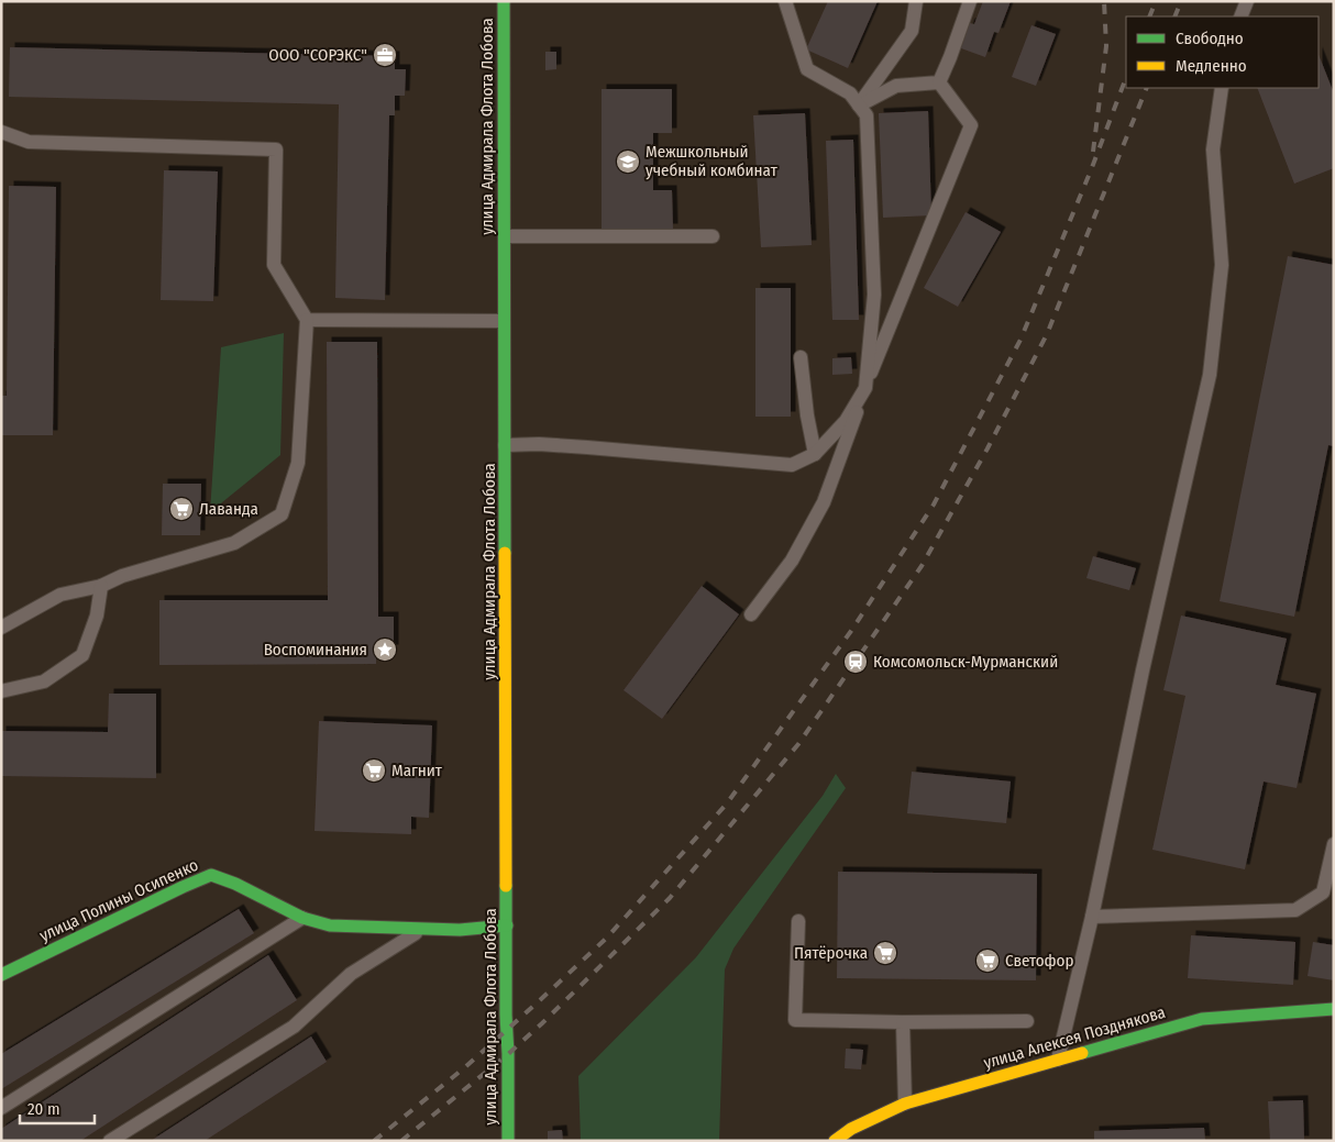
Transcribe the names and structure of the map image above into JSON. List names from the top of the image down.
{
  "streets": {
    "street": ["улица Адмирала Флота Лобова", "улица Полины Осипенко", "улица Алексея Позднякова"]
  },
  "crossings": [
    ["улица Адмирала Флота Лобова", "улица Полины Осипенко"]
  ],
  "places": {
    "office": ["ООО \"СОРЭКС\""],
    "school or university": ["Межшкольный учебный комбинат"],
    "supermarket": [
      "Лаванда",
      "Магнит",
      "Пятёрочка",
      "Светофор"
    ],
    "place": ["Воспоминания"],
    "station": ["Комсомольск-Мурманский"]
  },
  "legend": ["Свободно", "Медленно"],
  "scale_bar": "20 m"
}
